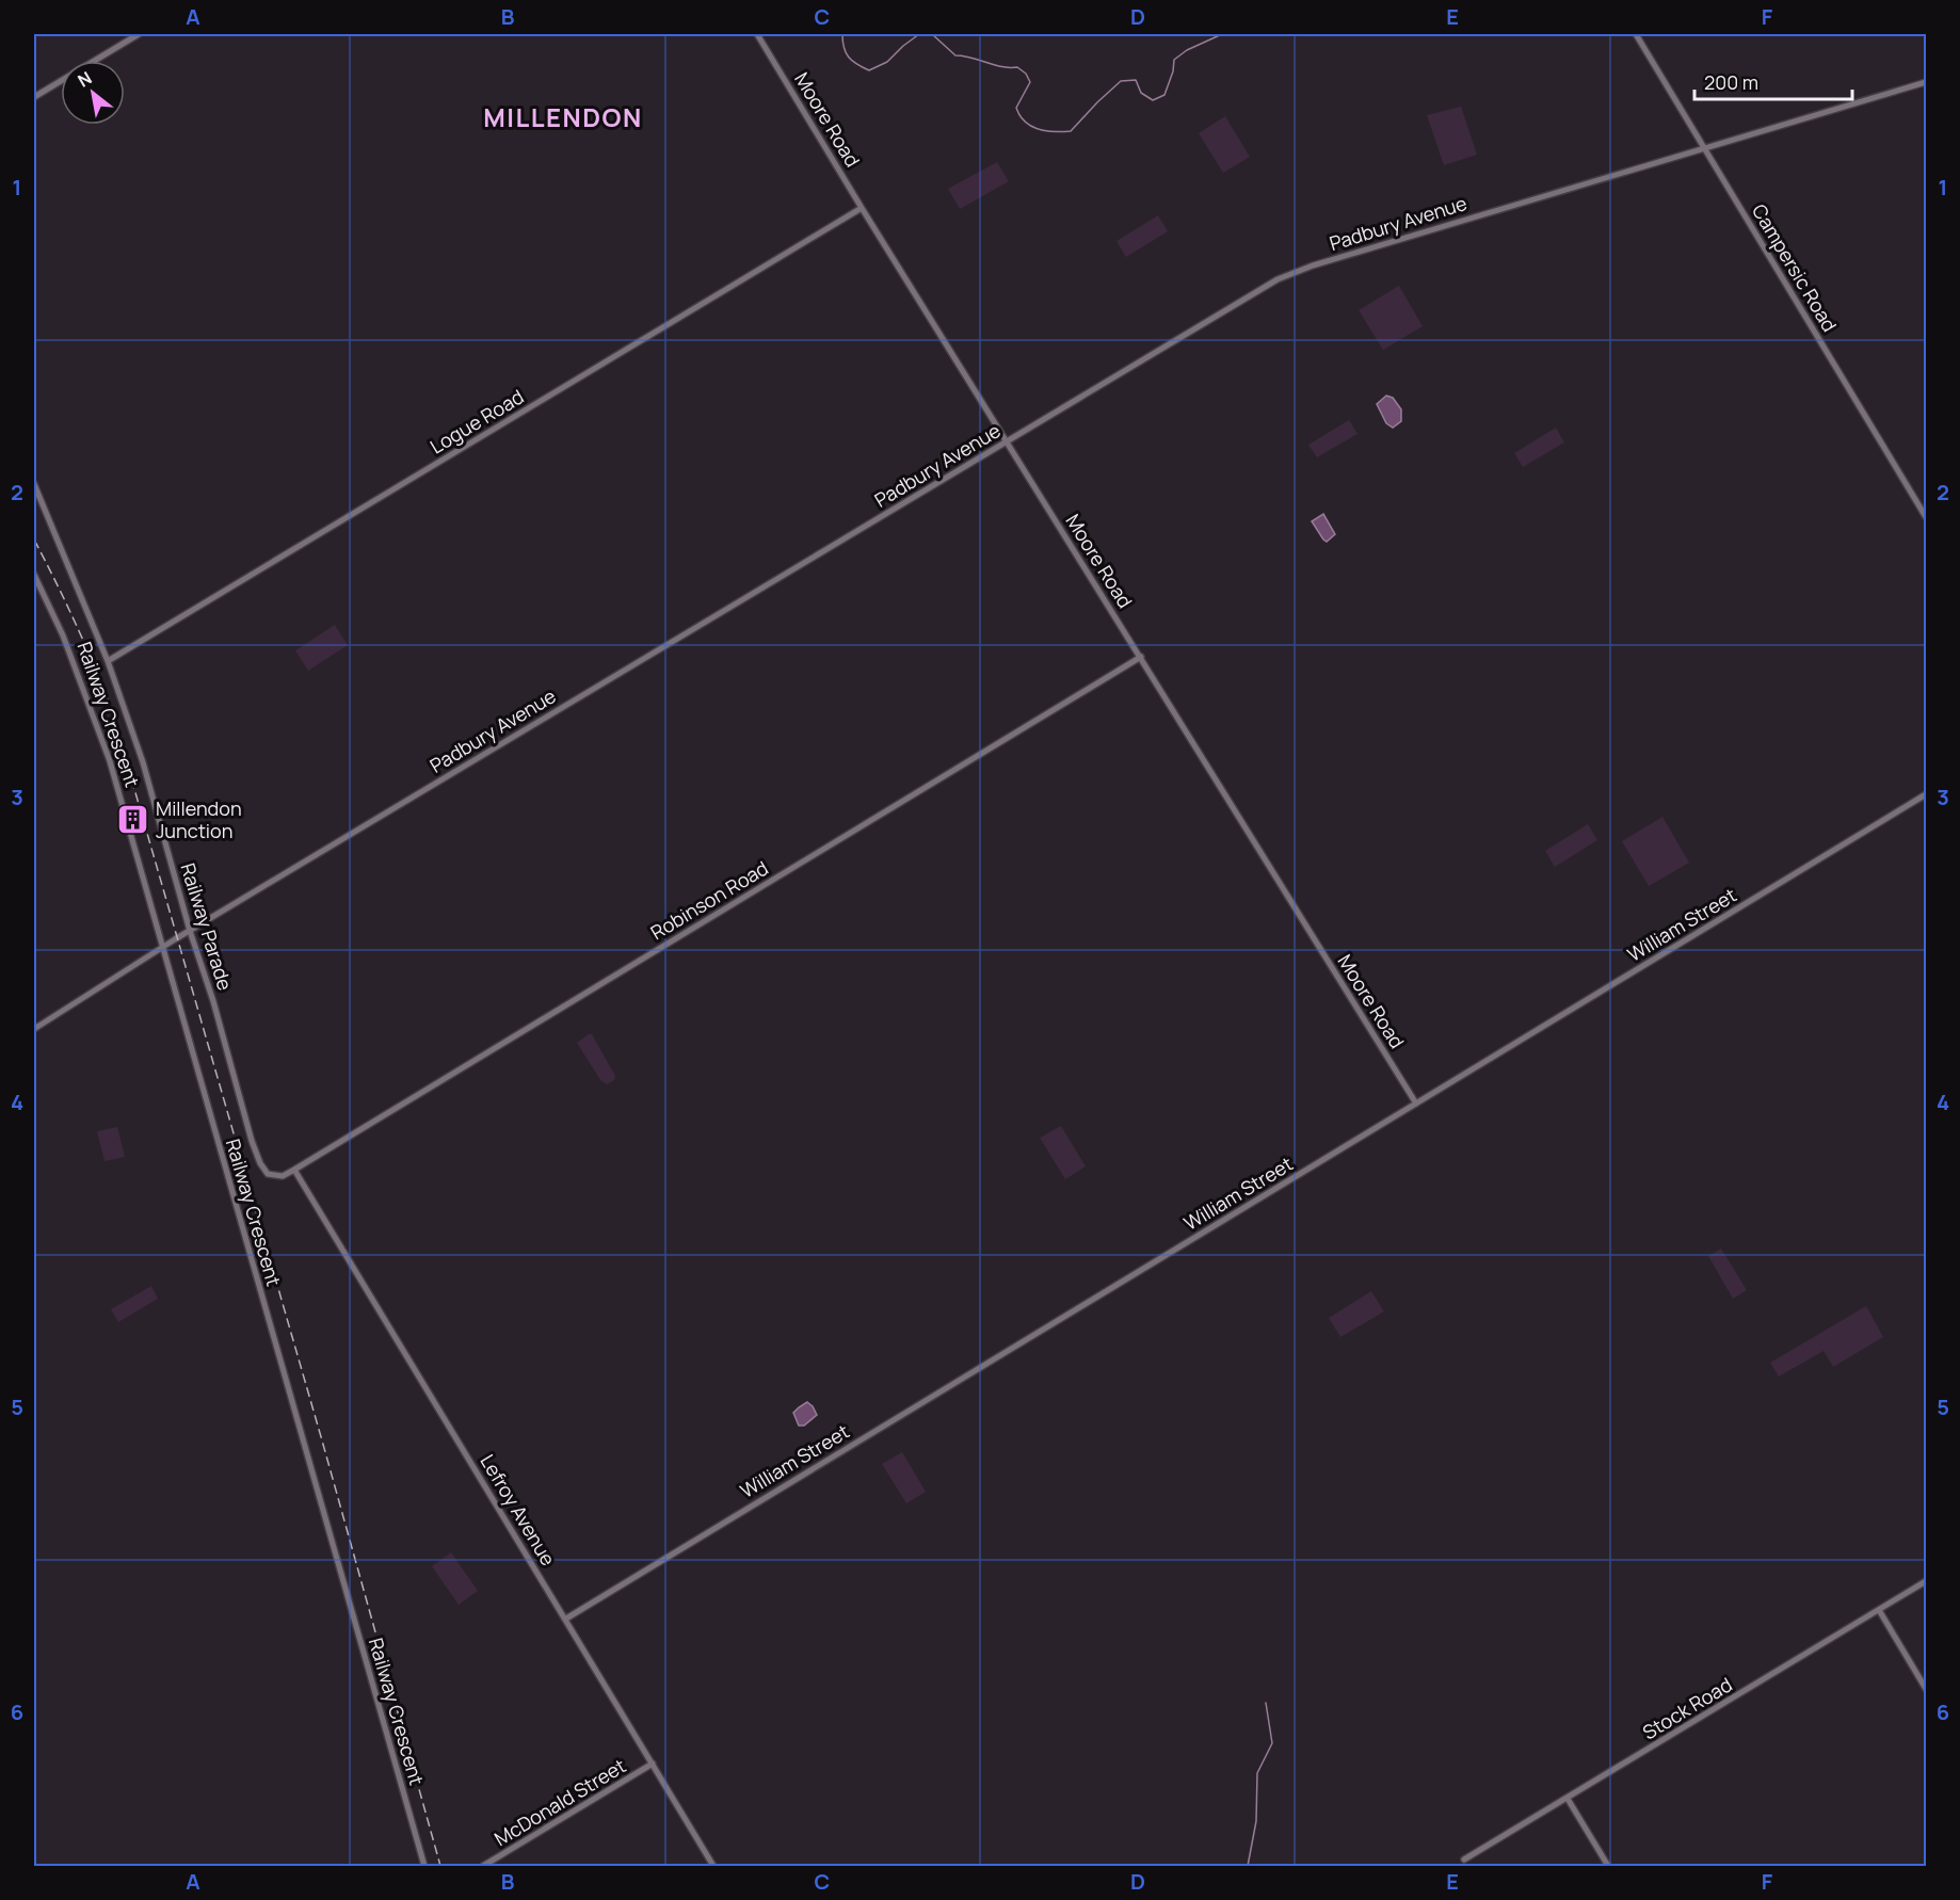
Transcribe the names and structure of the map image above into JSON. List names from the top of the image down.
{
  "streets": {
    "street": [
      "Moore Road",
      "Padbury Avenue",
      "Campersic Road",
      "Logue Road",
      "Railway Crescent",
      "Robinson Road",
      "William Street",
      "Railway Parade",
      "Lefroy Avenue",
      "Stock Road",
      "McDonald Street"
    ]
  },
  "crossings": [
    ["Moore Road", "Padbury Avenue"],
    ["Moore Road", "Logue Road"],
    ["Moore Road", "Robinson Road"],
    ["Moore Road", "William Street"],
    ["Padbury Avenue", "Campersic Road"],
    ["Padbury Avenue", "Railway Crescent"],
    ["Padbury Avenue", "Railway Parade"],
    ["Logue Road", "Railway Parade"],
    ["Robinson Road", "Railway Parade"],
    ["Robinson Road", "Lefroy Avenue"],
    ["William Street", "Lefroy Avenue"],
    ["Railway Parade", "Lefroy Avenue"],
    ["Lefroy Avenue", "McDonald Street"]
  ],
  "districts": ["MILLENDON"],
  "places": {
    "building": ["Millendon Junction"]
  },
  "scale_bar": "200 m",
  "north": "top left",
  "grid": {
    "columns": [
      "A",
      "B",
      "C",
      "D",
      "E",
      "F"
    ],
    "rows": [
      "1",
      "2",
      "3",
      "4",
      "5",
      "6"
    ]
  }
}
